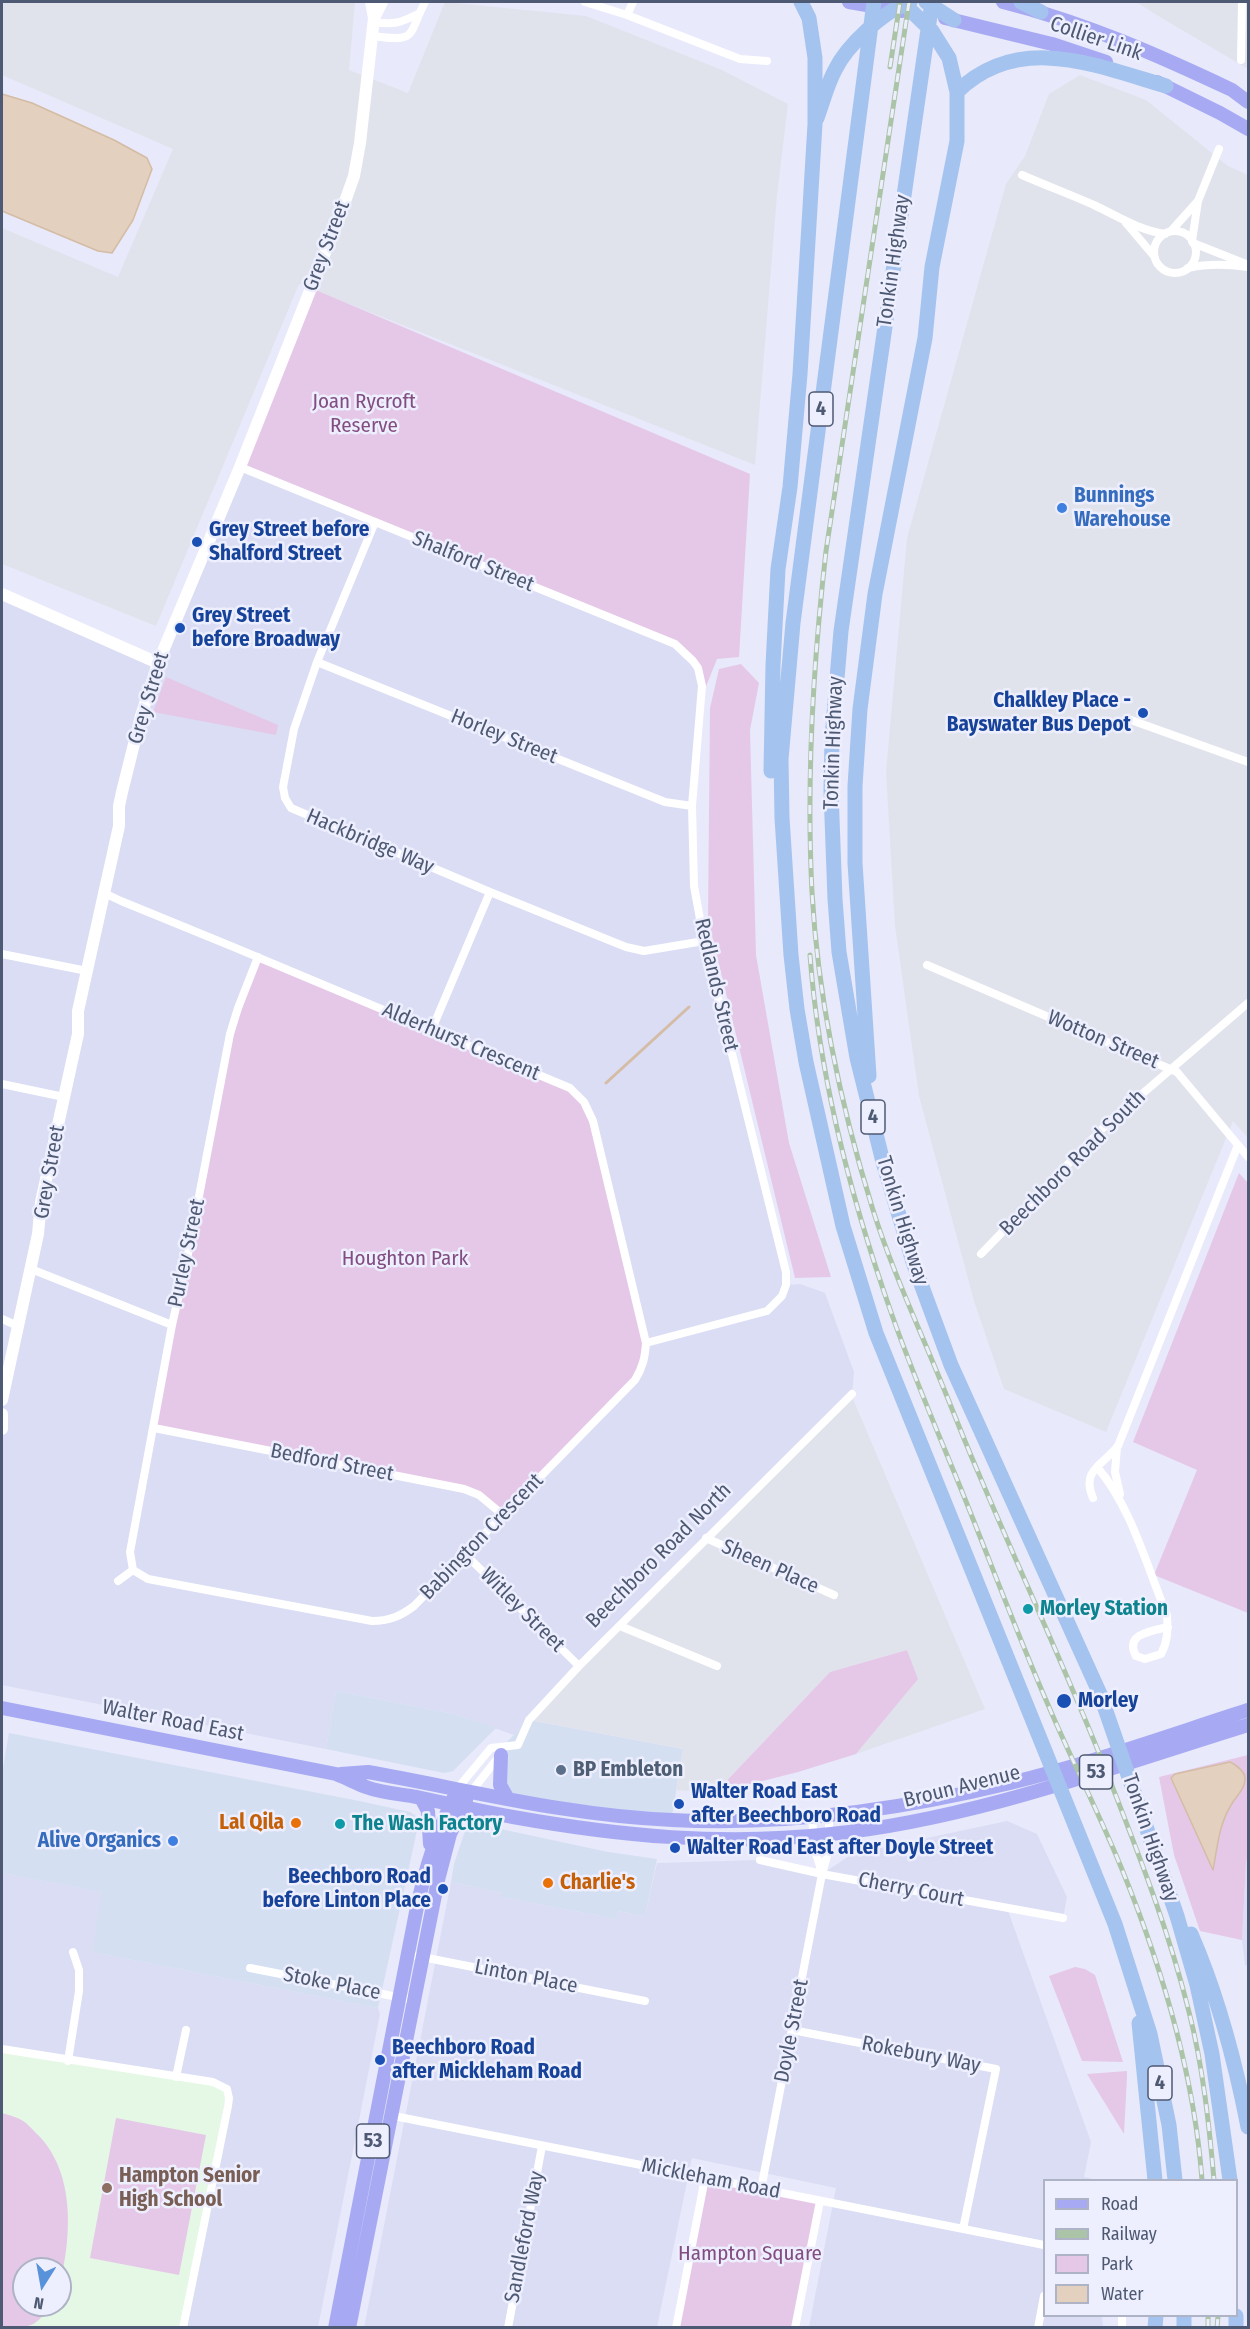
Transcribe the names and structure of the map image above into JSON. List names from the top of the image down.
{
  "streets": {
    "highway": ["Tonkin Highway", "4"],
    "main road": [
      "Collier Link",
      "Beechboro Road North",
      "Walter Road East",
      "53",
      "Broun Avenue"
    ],
    "street": [
      "Grey Street",
      "Shalford Street",
      "Horley Street",
      "Hackbridge Way",
      "Redlands Street",
      "Wotton Street",
      "Alderhurst Crescent",
      "Beechboro Road South",
      "Purley Street",
      "Bedford Street",
      "Babington Crescent",
      "Sheen Place",
      "Witley Street",
      "Cherry Court",
      "Linton Place",
      "Stoke Place",
      "Doyle Street",
      "Rokebury Way",
      "Mickleham Road",
      "Sandleford Way"
    ]
  },
  "crossings": [
    ["Grey Street", "Shalford Street"],
    ["Grey Street", "Alderhurst Crescent"],
    ["Shalford Street", "Hackbridge Way"],
    ["Shalford Street", "Redlands Street"],
    ["Horley Street", "Hackbridge Way"],
    ["Horley Street", "Redlands Street"],
    ["Hackbridge Way", "Redlands Street"],
    ["Redlands Street", "Alderhurst Crescent"],
    ["Redlands Street", "Babington Crescent"],
    ["Wotton Street", "Beechboro Road South"],
    ["Alderhurst Crescent", "Purley Street"],
    ["Alderhurst Crescent", "Babington Crescent"],
    ["Purley Street", "Bedford Street"],
    ["Purley Street", "Babington Crescent"],
    ["Bedford Street", "Babington Crescent"],
    ["Babington Crescent", "Witley Street"],
    ["Beechboro Road North", "Sheen Place"],
    ["Beechboro Road North", "Witley Street"],
    ["Beechboro Road North", "Walter Road East"],
    ["Beechboro Road North", "Broun Avenue"],
    ["Beechboro Road North", "Linton Place"],
    ["Beechboro Road North", "Stoke Place"],
    ["Beechboro Road North", "Mickleham Road"],
    ["Walter Road East", "Broun Avenue"],
    ["Broun Avenue", "Doyle Street"],
    ["Cherry Court", "Doyle Street"],
    ["Doyle Street", "Rokebury Way"],
    ["Doyle Street", "Mickleham Road"],
    ["Rokebury Way", "Mickleham Road"],
    ["Mickleham Road", "Sandleford Way"]
  ],
  "parks": ["Joan Rycroft Reserve", "Houghton Park", "Hampton Square"],
  "places": [
    "Bunnings Warehouse",
    "Grey Street before Shalford Street",
    "Grey Street before Broadway",
    "Chalkley Place - Bayswater Bus Depot",
    "Morley Station",
    "Morley",
    "BP Embleton",
    "Walter Road East after Beechboro Road",
    "Lal Qila",
    "The Wash Factory",
    "Alive Organics",
    "Walter Road East after Doyle Street",
    "Charlie's",
    "Beechboro Road before Linton Place",
    "Beechboro Road after Mickleham Road",
    "Hampton Senior High School"
  ],
  "legend": [
    "Road",
    "Railway",
    "Park",
    "Water"
  ],
  "north": "bottom"
}
